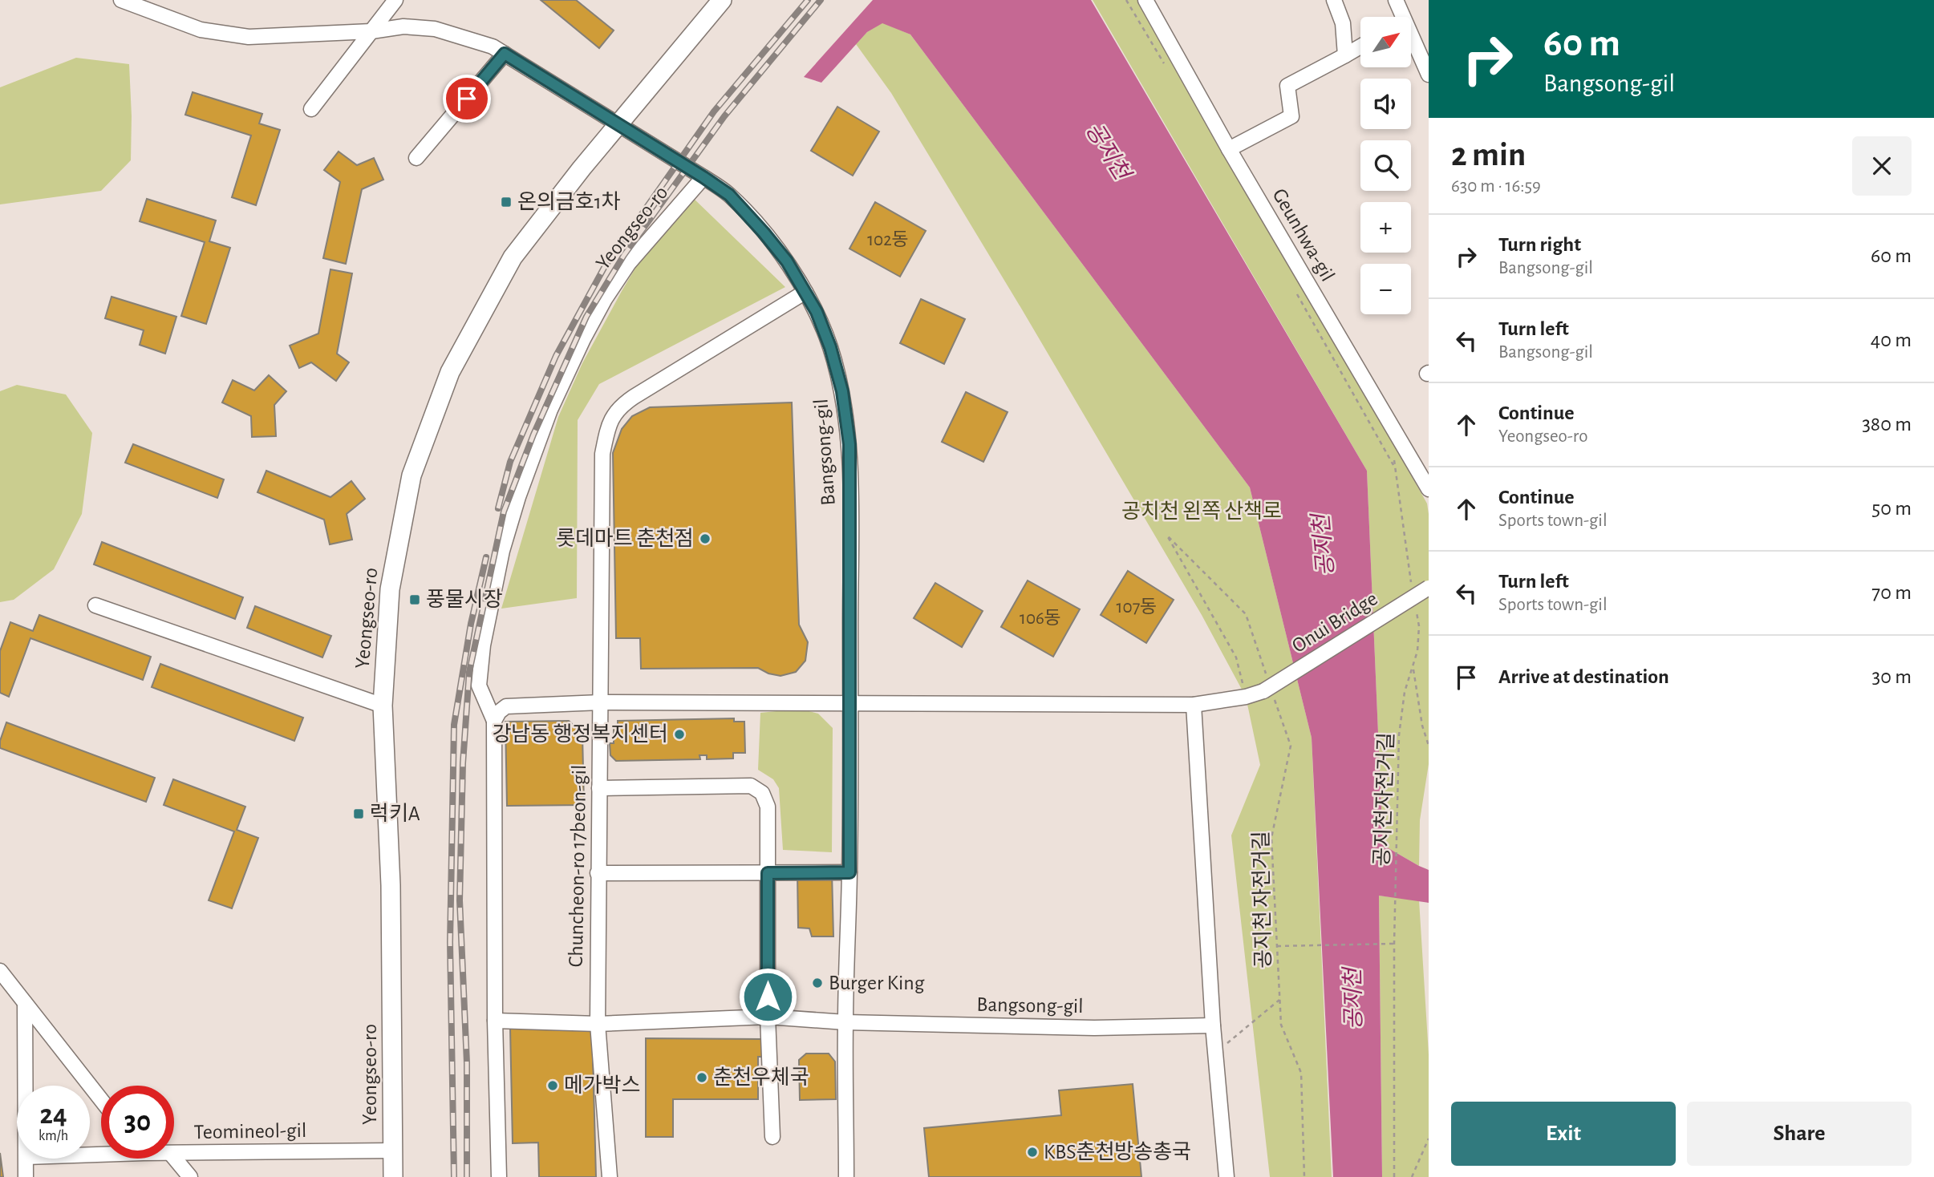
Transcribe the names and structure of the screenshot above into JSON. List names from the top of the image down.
{
  "streets": {
    "street": [
      "Yeongseo-ro",
      "Geunhwa-gil",
      "Bangsong-gil",
      "Onui Bridge",
      "Chuncheon-ro 17beon-gil",
      "Teomineol-gil"
    ],
    "path": ["공지천자전거길", "공지천 자전거길"]
  },
  "crossings": [
    ["Yeongseo-ro", "Bangsong-gil"],
    ["Yeongseo-ro", "Teomineol-gil"],
    ["Bangsong-gil", "Chuncheon-ro 17beon-gil"],
    ["Onui Bridge", "공지천 자전거길"]
  ],
  "water": ["공지천"],
  "parks": ["공치천 왼쪽 산책로"],
  "places": {
    "transit": ["온의금호1차", "풍물시장", "럭키A"],
    "other": [
      "롯데마트 춘천점",
      "강남동 행정복지센터",
      "Burger King",
      "춘천우체국",
      "메가박스",
      "KBS춘천방송총국"
    ]
  },
  "house_numbers": ["102동", "107동", "106동"],
  "north": "top right",
  "page": {
    "turn": ["60 m", "Bangsong-gil"],
    "map_buttons": ["+", "−"],
    "heading": ["2 min", "630 m · 16:59"],
    "list": [
      {
        "name": "Turn right",
        "note": "Bangsong-gil",
        "value": "60 m"
      },
      {
        "name": "Turn left",
        "note": "Bangsong-gil",
        "value": "40 m"
      },
      {
        "name": "Continue",
        "note": "Yeongseo-ro",
        "value": "380 m"
      },
      {
        "name": "Continue",
        "note": "Sports town-gil",
        "value": "50 m"
      },
      {
        "name": "Turn left",
        "note": "Sports town-gil",
        "value": "70 m"
      },
      {
        "name": "Arrive at destination",
        "value": "30 m"
      }
    ],
    "speed": "24 km/h",
    "limit": "30",
    "buttons": ["Exit", "Share"]
  }
}
